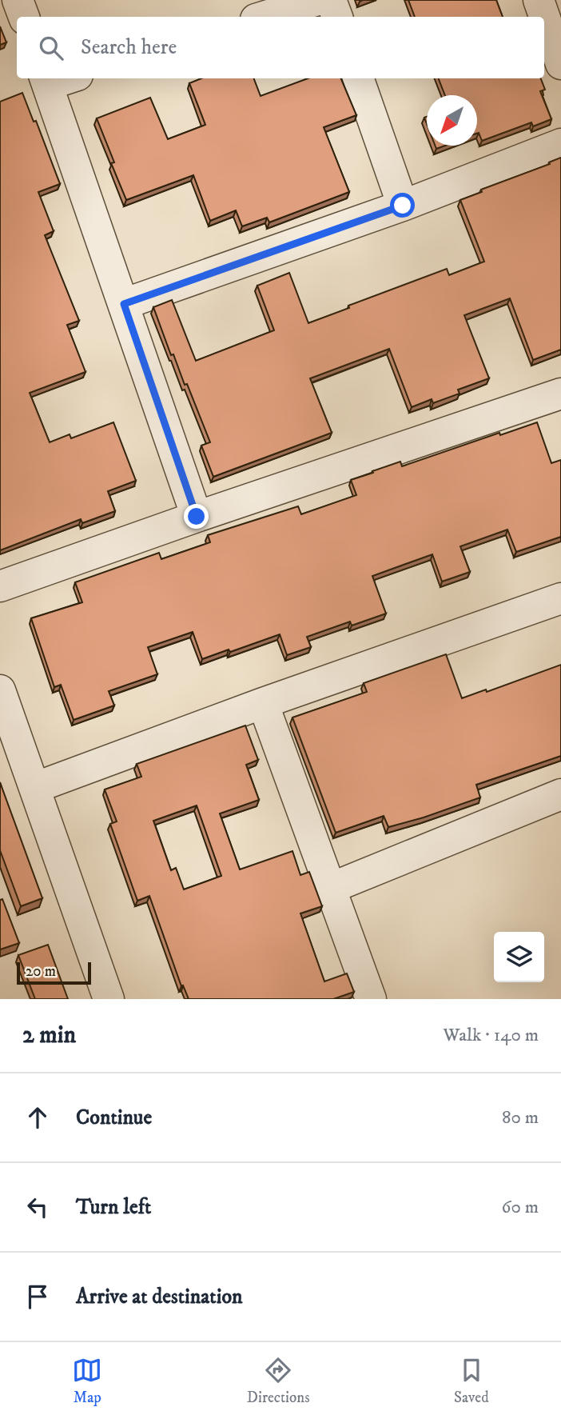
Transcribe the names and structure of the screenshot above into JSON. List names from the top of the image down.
{
  "scale_bar": "20 m",
  "north": "bottom left",
  "page": {
    "search": "Search here",
    "scale": "20 m",
    "heading": ["2 min", "Walk · 140 m"],
    "list": [
      ["Continue", "80 m"],
      ["Turn left", "60 m"],
      "Arrive at destination"
    ],
    "nav": ["Map", "Directions", "Saved"]
  }
}
